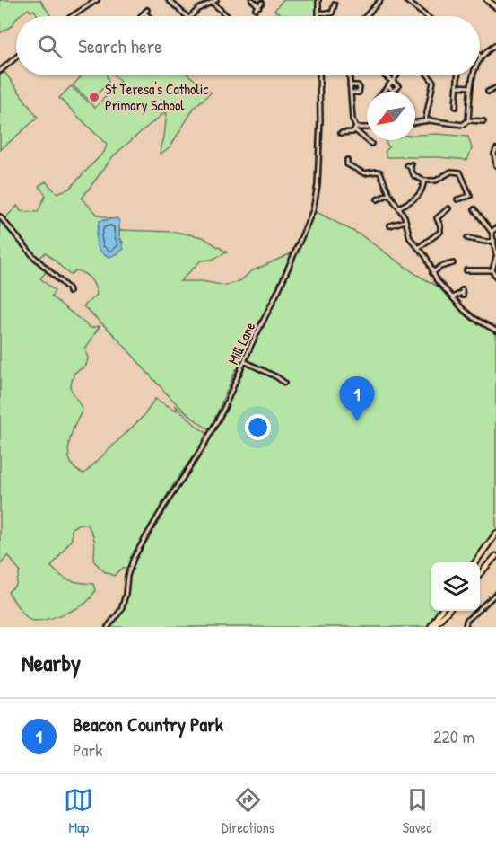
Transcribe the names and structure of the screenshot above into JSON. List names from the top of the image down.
{
  "streets": {
    "street": ["Mill Lane"]
  },
  "places": ["St Teresa's Catholic Primary School"],
  "north": "bottom left",
  "page": {
    "search": "Search here",
    "pins": "1",
    "heading": "Nearby",
    "list": [
      {
        "mark": "1",
        "name": "Beacon Country Park",
        "note": "Park",
        "value": "220 m"
      }
    ],
    "nav": ["Map", "Directions", "Saved"]
  }
}
